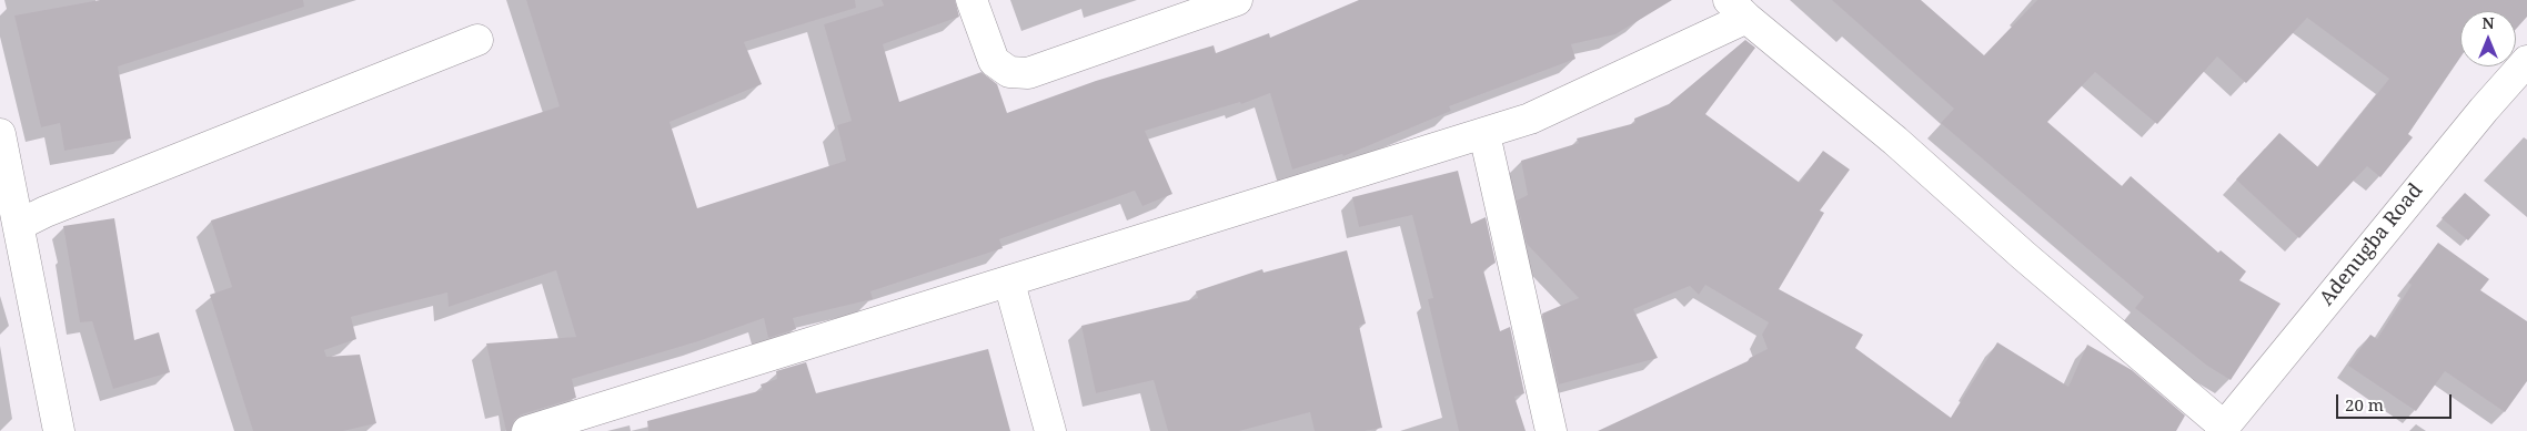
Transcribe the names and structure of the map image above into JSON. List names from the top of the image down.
{
  "streets": {
    "street": ["Adenugba Road"]
  },
  "scale_bar": "20 m",
  "north": "top"
}
